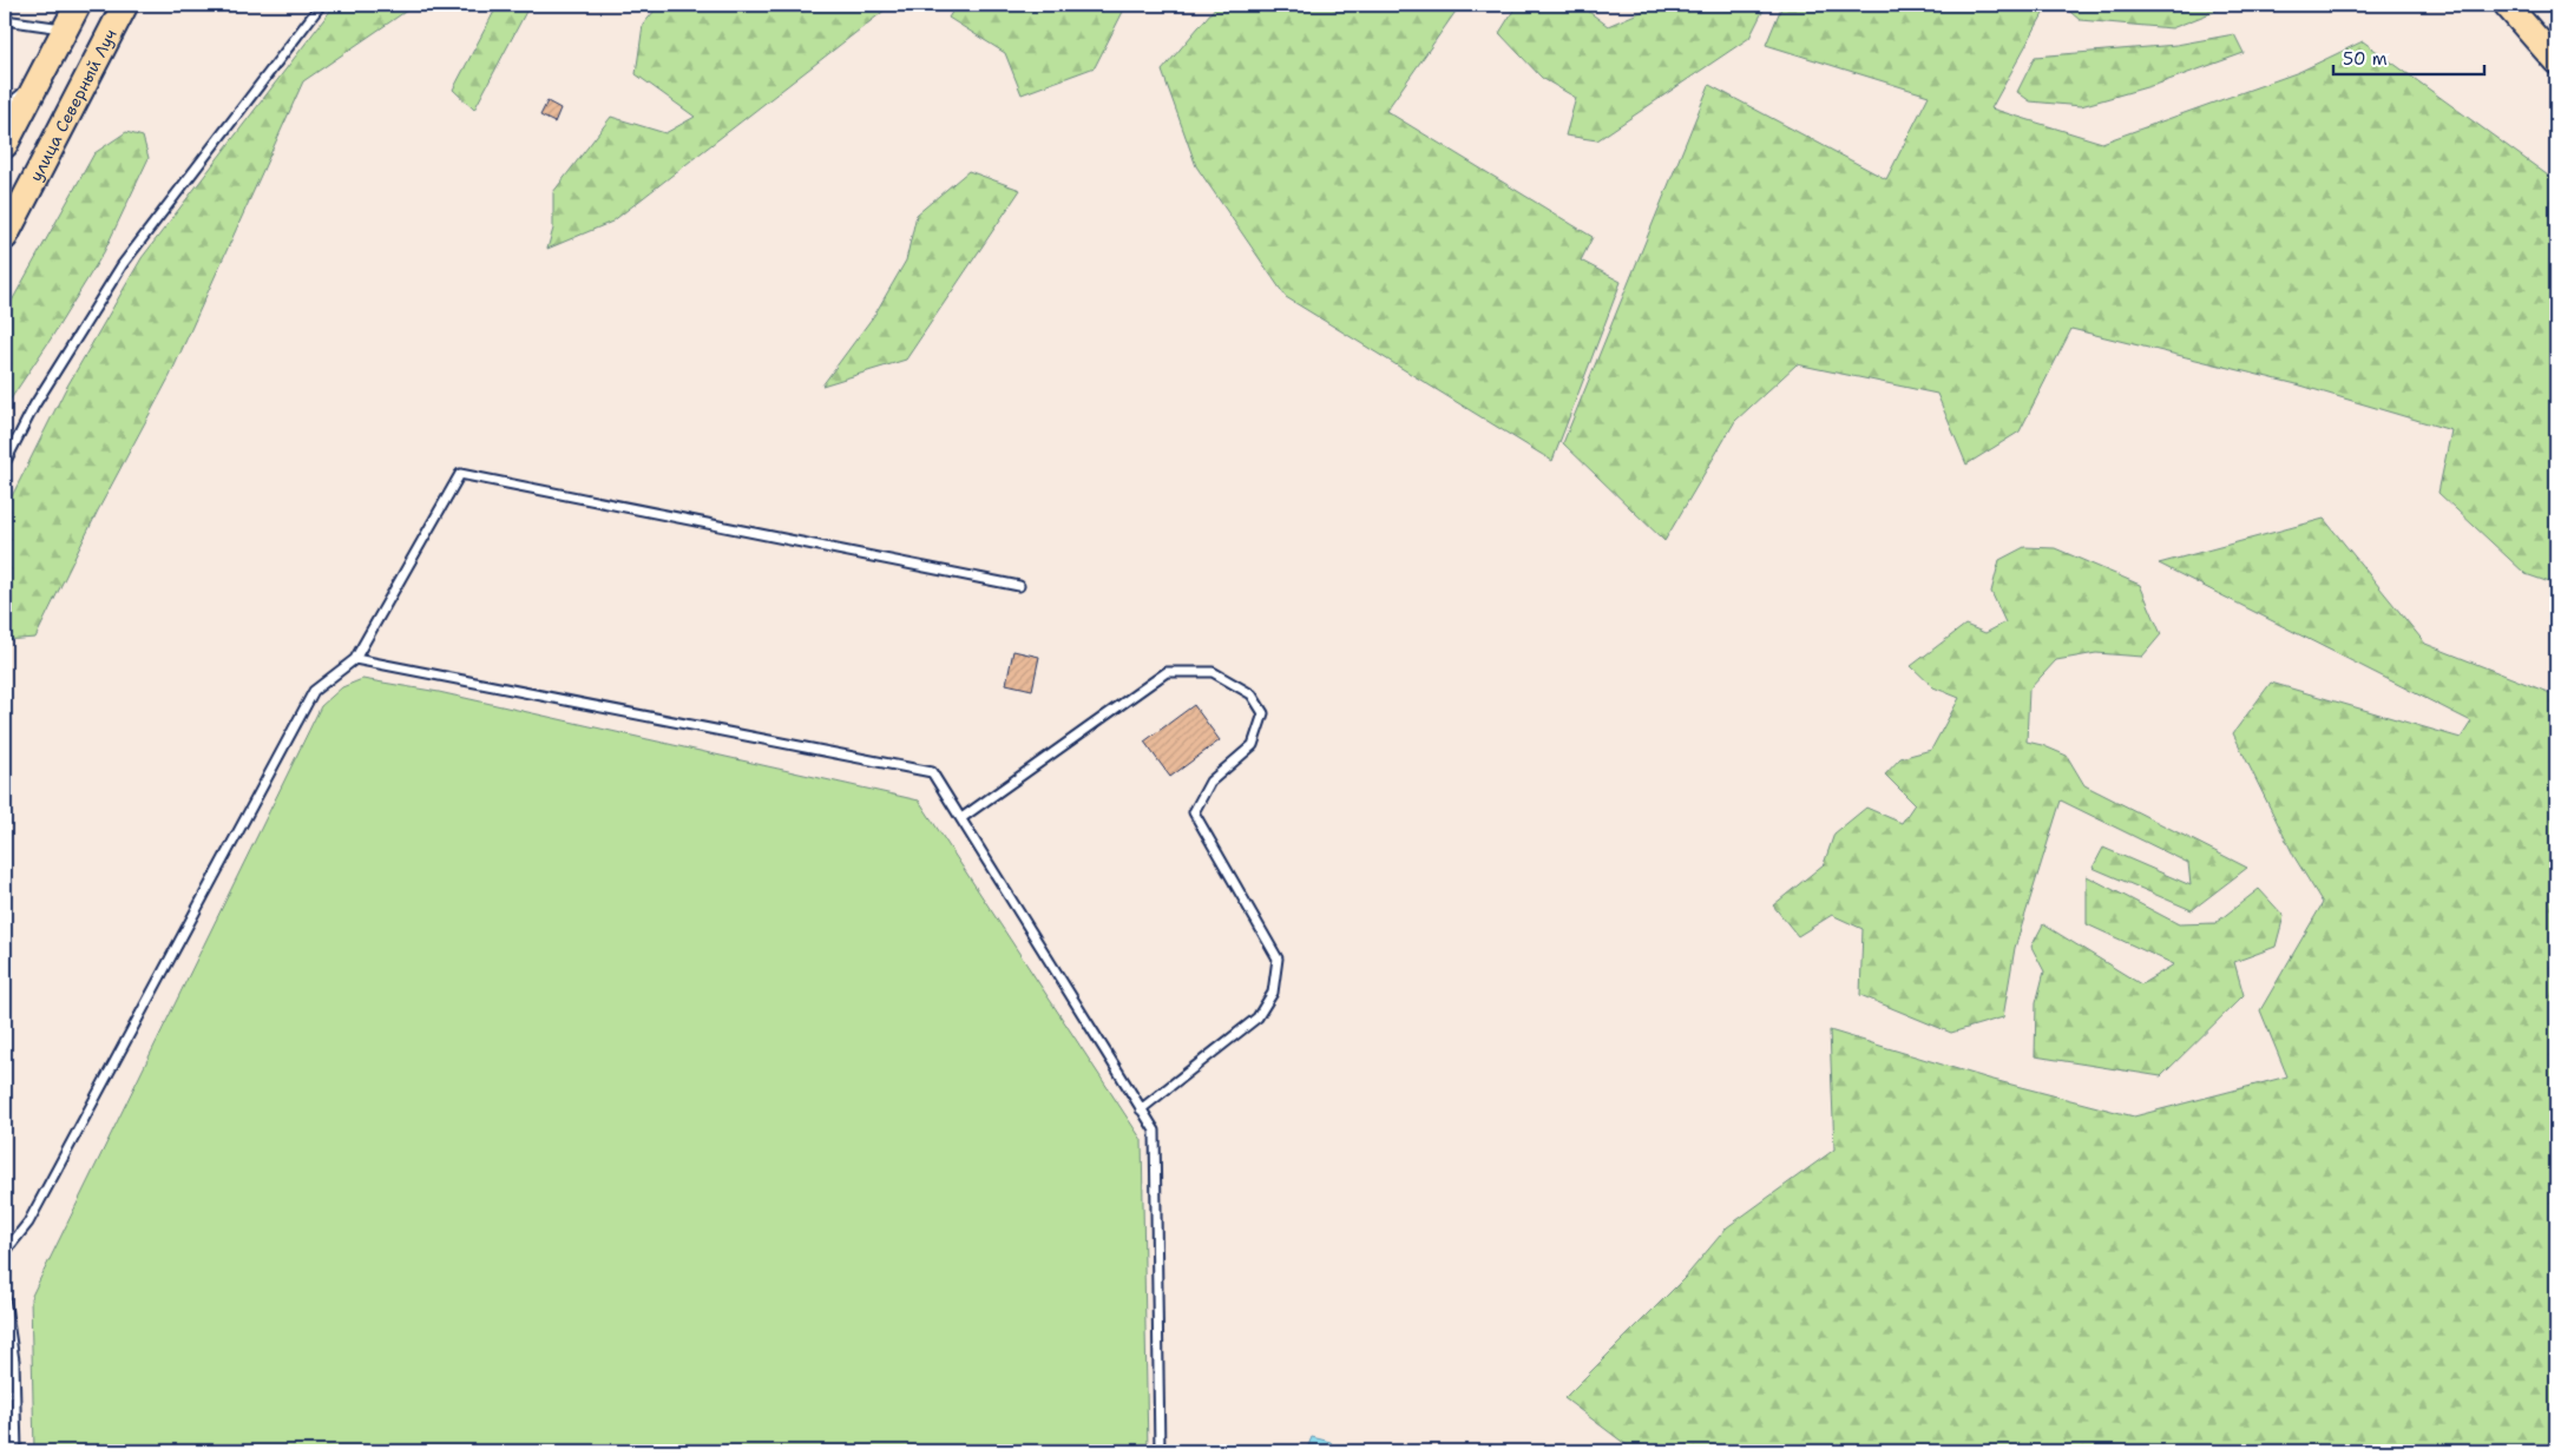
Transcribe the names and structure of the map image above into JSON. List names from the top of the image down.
{
  "streets": {
    "main road": ["улица Северный Луч"]
  },
  "scale_bar": "50 m"
}
